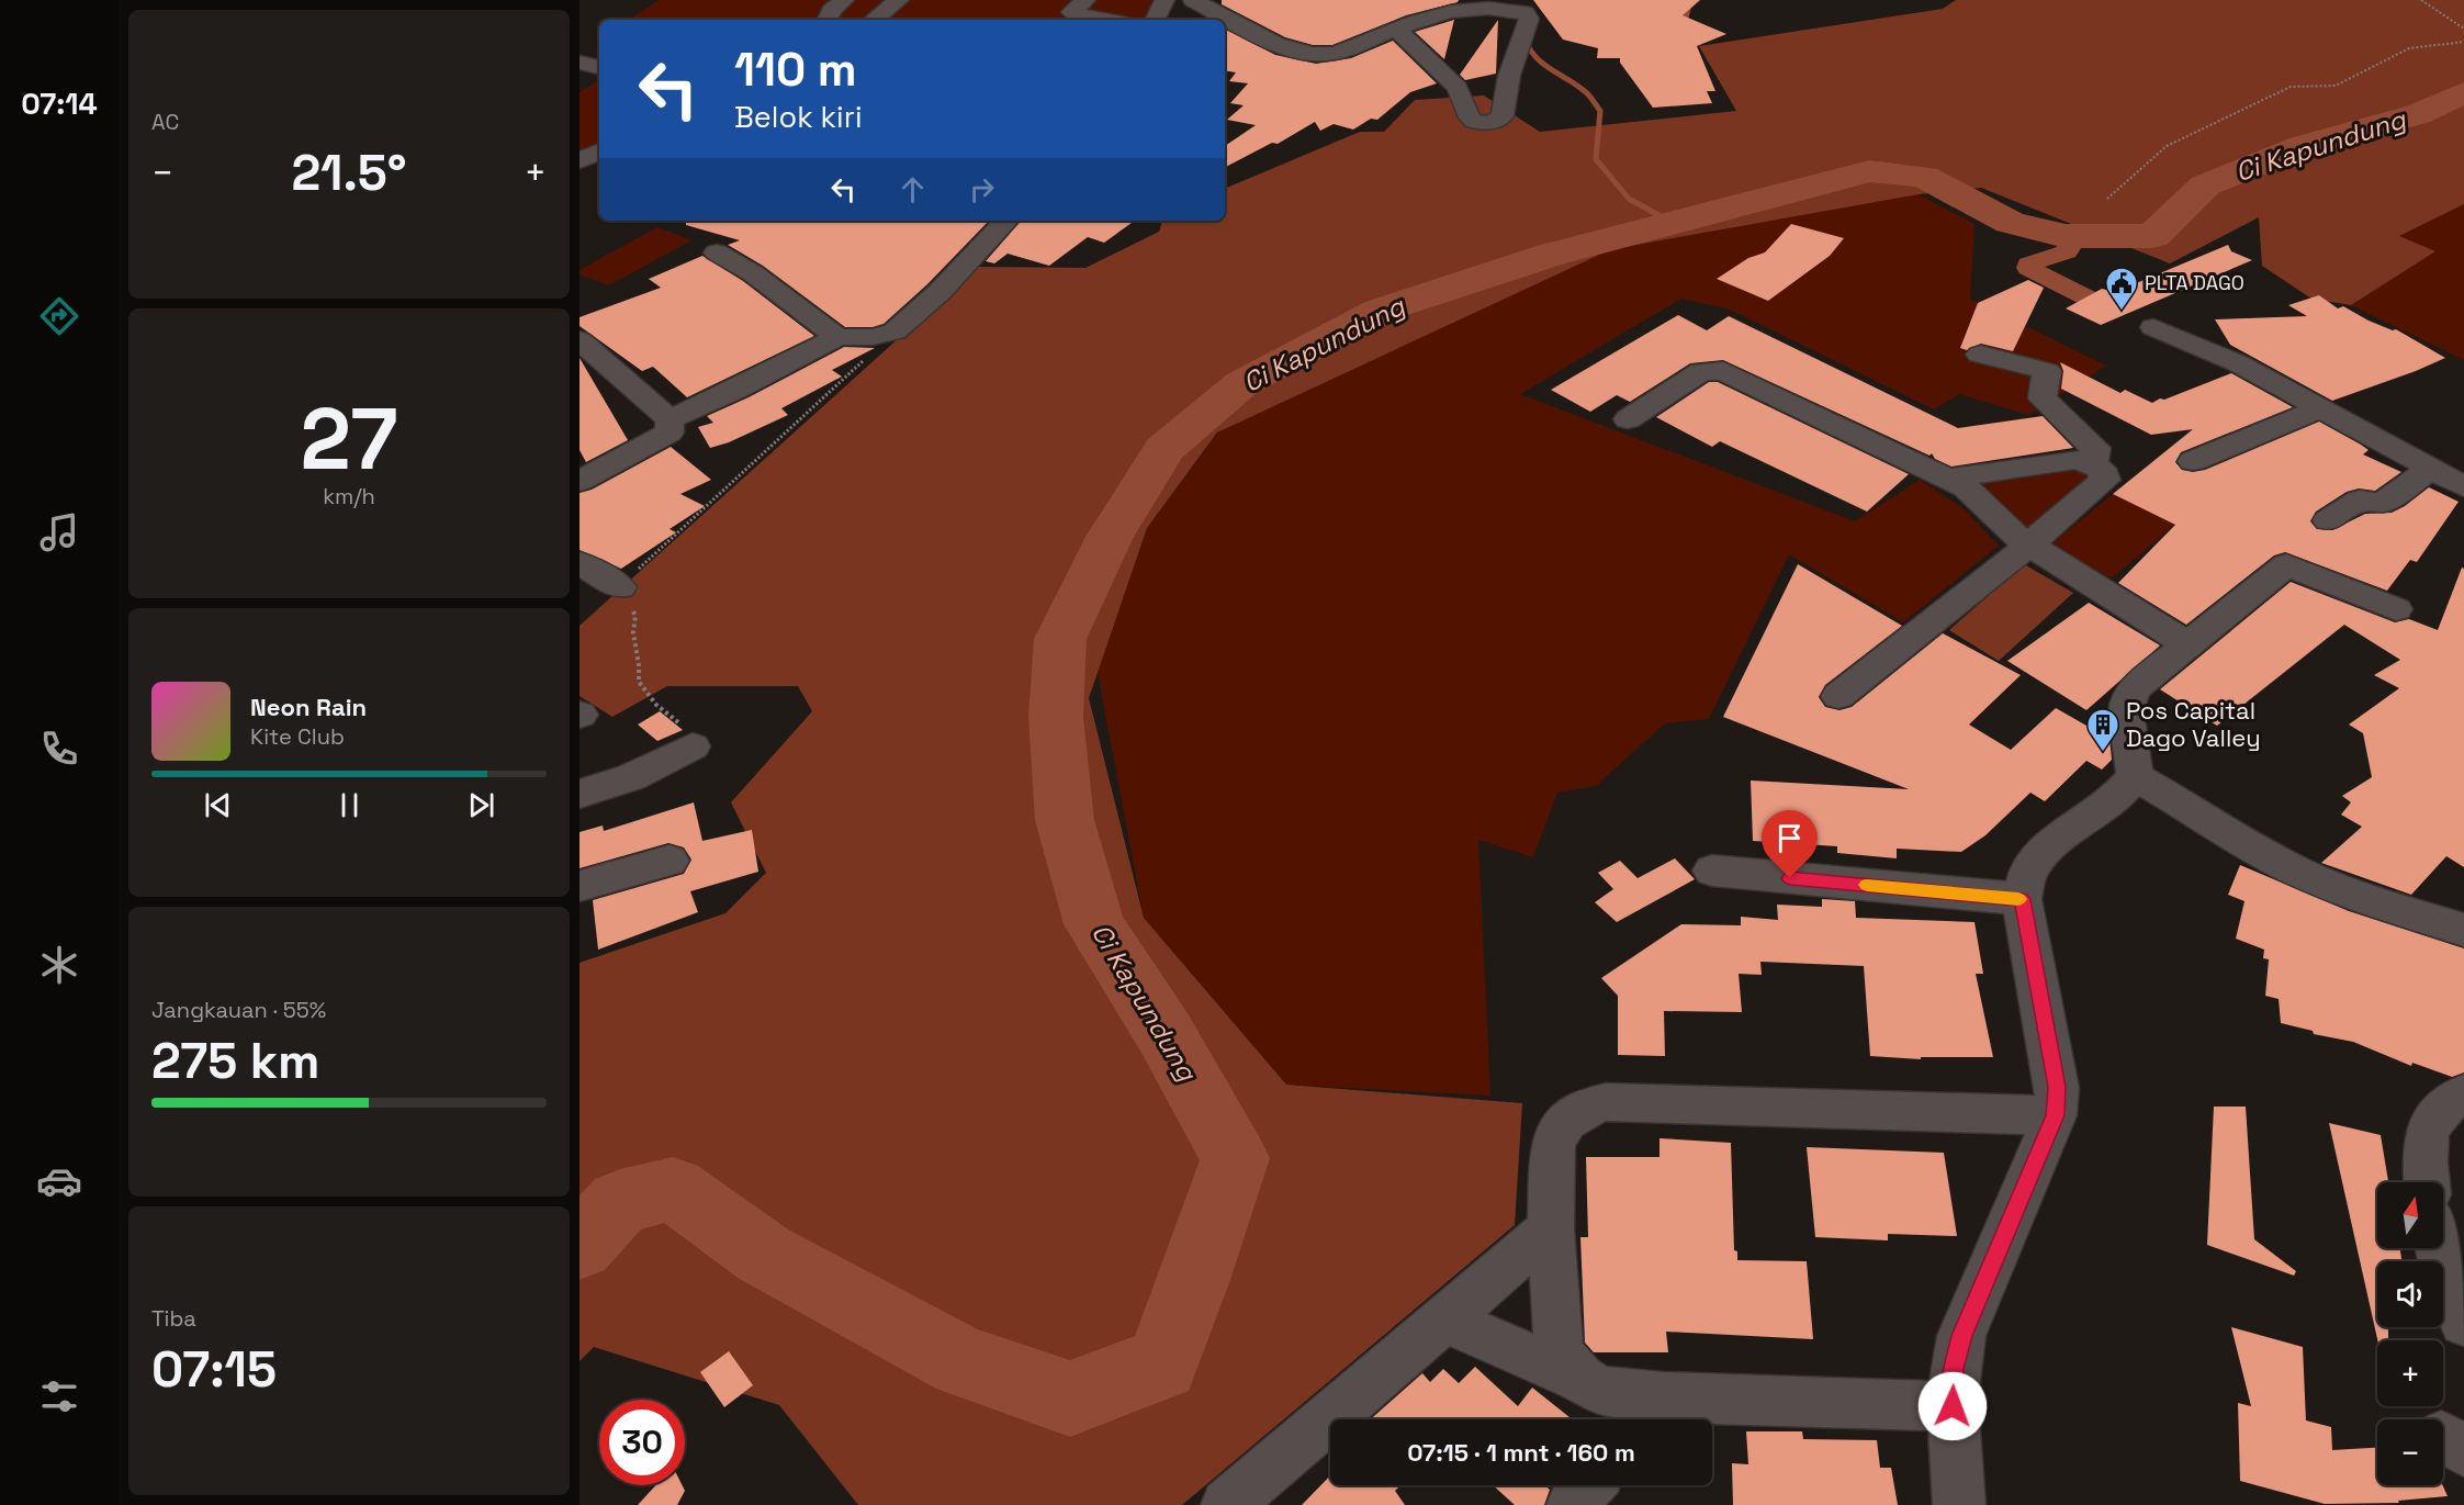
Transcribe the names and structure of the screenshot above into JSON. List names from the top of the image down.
{
  "water": ["Ci Kapundung"],
  "places": {
    "public building": ["PLTA DAGO"],
    "building": ["Pos Capital Dago Valley"]
  },
  "north": "top",
  "page": {
    "tabs": "07:14",
    "tile": [
      "AC",
      ["27", "km/h"],
      ["Jangkauan · 55%", "275 km"],
      ["Tiba", "07:15"]
    ],
    "turn": ["110 m", "Belok kiri"],
    "heat": ["−", "21.5°", "+"],
    "song": ["Neon Rain", "Kite Club"],
    "map_buttons": ["+", "−"],
    "limit": "30",
    "trip": "07:15 · 1 mnt · 160 m"
  }
}
